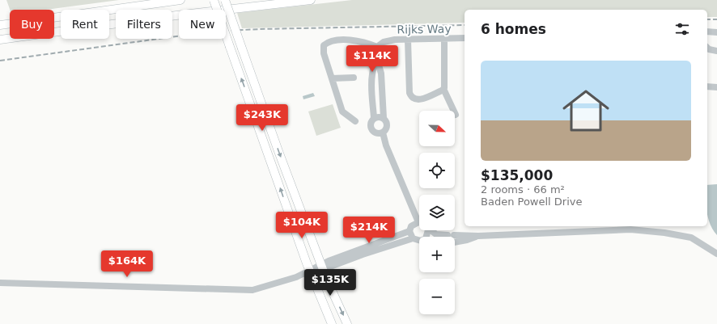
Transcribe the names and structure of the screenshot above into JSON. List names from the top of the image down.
{
  "streets": {
    "street": ["Rijks Way"]
  },
  "north": "right",
  "page": {
    "chip": [
      "Buy",
      "Rent",
      "Filters",
      "New"
    ],
    "heading": "6 homes",
    "price": [
      "$114K",
      "$243K",
      "$104K",
      "$214K",
      "$164K",
      "$135K"
    ],
    "list": [
      {
        "name": "$135,000",
        "note": "2 rooms · 66 m² · Baden Powell Drive"
      }
    ],
    "map_buttons": ["+", "−"]
  }
}
